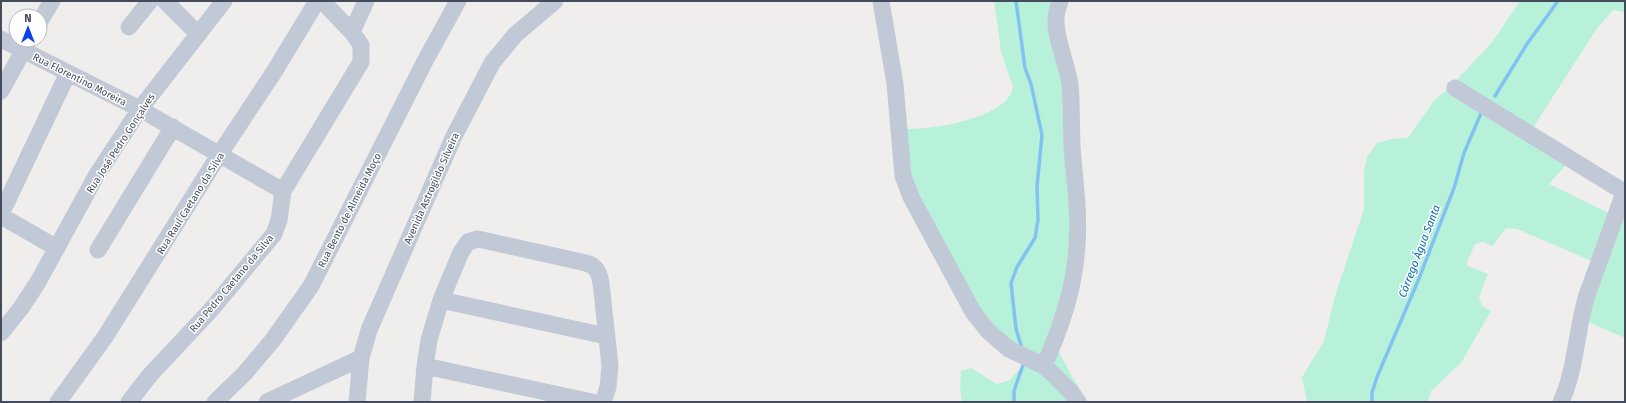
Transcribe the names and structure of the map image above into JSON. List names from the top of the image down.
{
  "streets": {
    "street": [
      "Rua Florentino Moreira",
      "Rua José Pedro Gonçalves",
      "Avenida Astrogildo Silveira",
      "Rua Raul Caetano da Silva",
      "Rua Bento de Almeida Moço",
      "Rua Pedro Caetano da Silva"
    ]
  },
  "crossings": [
    ["Rua Florentino Moreira", "Rua José Pedro Gonçalves"],
    ["Rua Florentino Moreira", "Rua Raul Caetano da Silva"],
    ["Rua Florentino Moreira", "Rua Pedro Caetano da Silva"]
  ],
  "water": ["Córrego Água Santa"],
  "north": "top"
}
